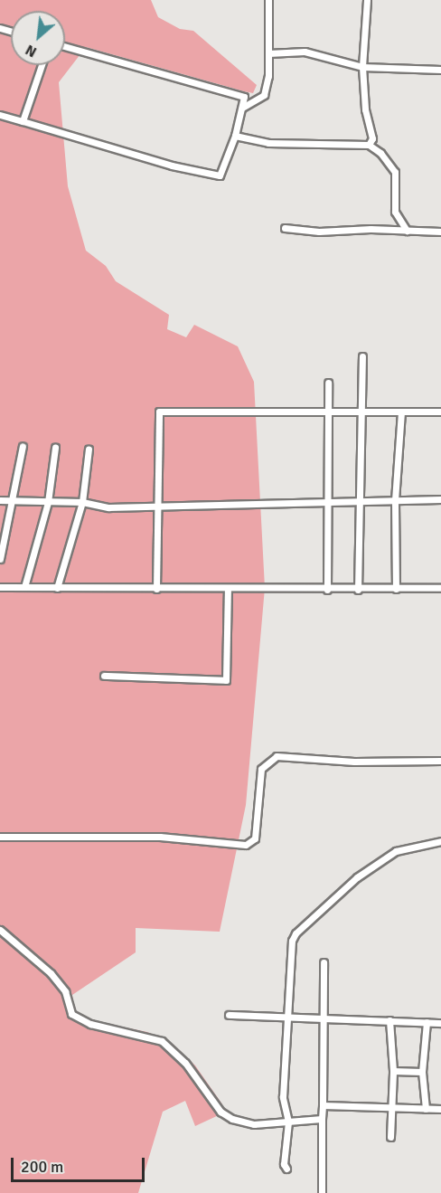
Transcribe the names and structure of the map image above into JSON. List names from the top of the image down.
{
  "scale_bar": "200 m",
  "north": "bottom left"
}
